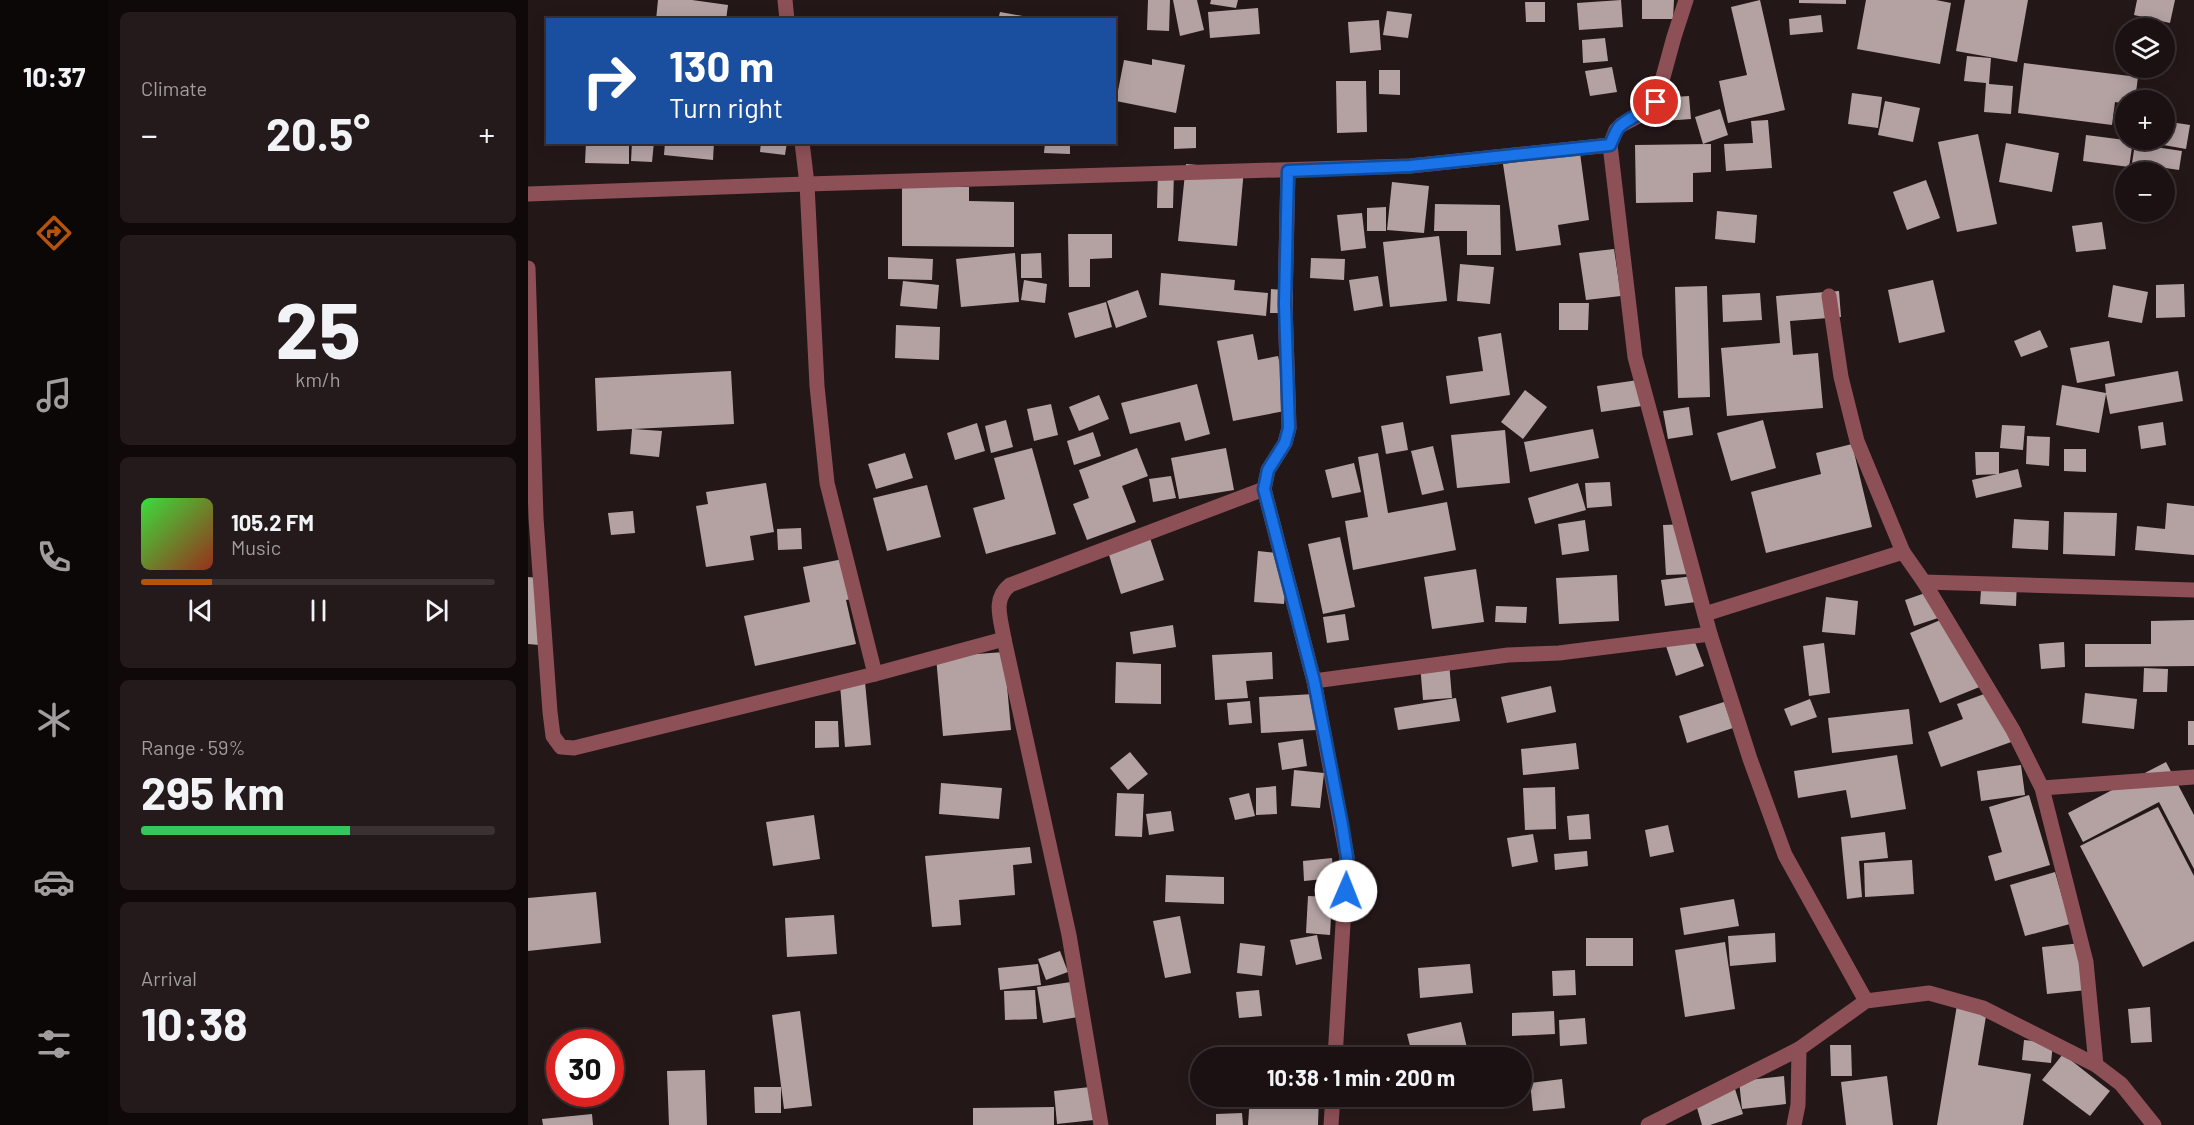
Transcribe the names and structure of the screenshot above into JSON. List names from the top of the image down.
{
  "page": {
    "tabs": "10:37",
    "tile": [
      "Climate",
      ["25", "km/h"],
      ["Range · 59%", "295 km"],
      ["Arrival", "10:38"]
    ],
    "map_buttons": ["+", "−"],
    "turn": ["130 m", "Turn right"],
    "heat": ["−", "20.5°", "+"],
    "song": ["105.2 FM", "Music"],
    "limit": "30",
    "trip": "10:38 · 1 min · 200 m"
  }
}
